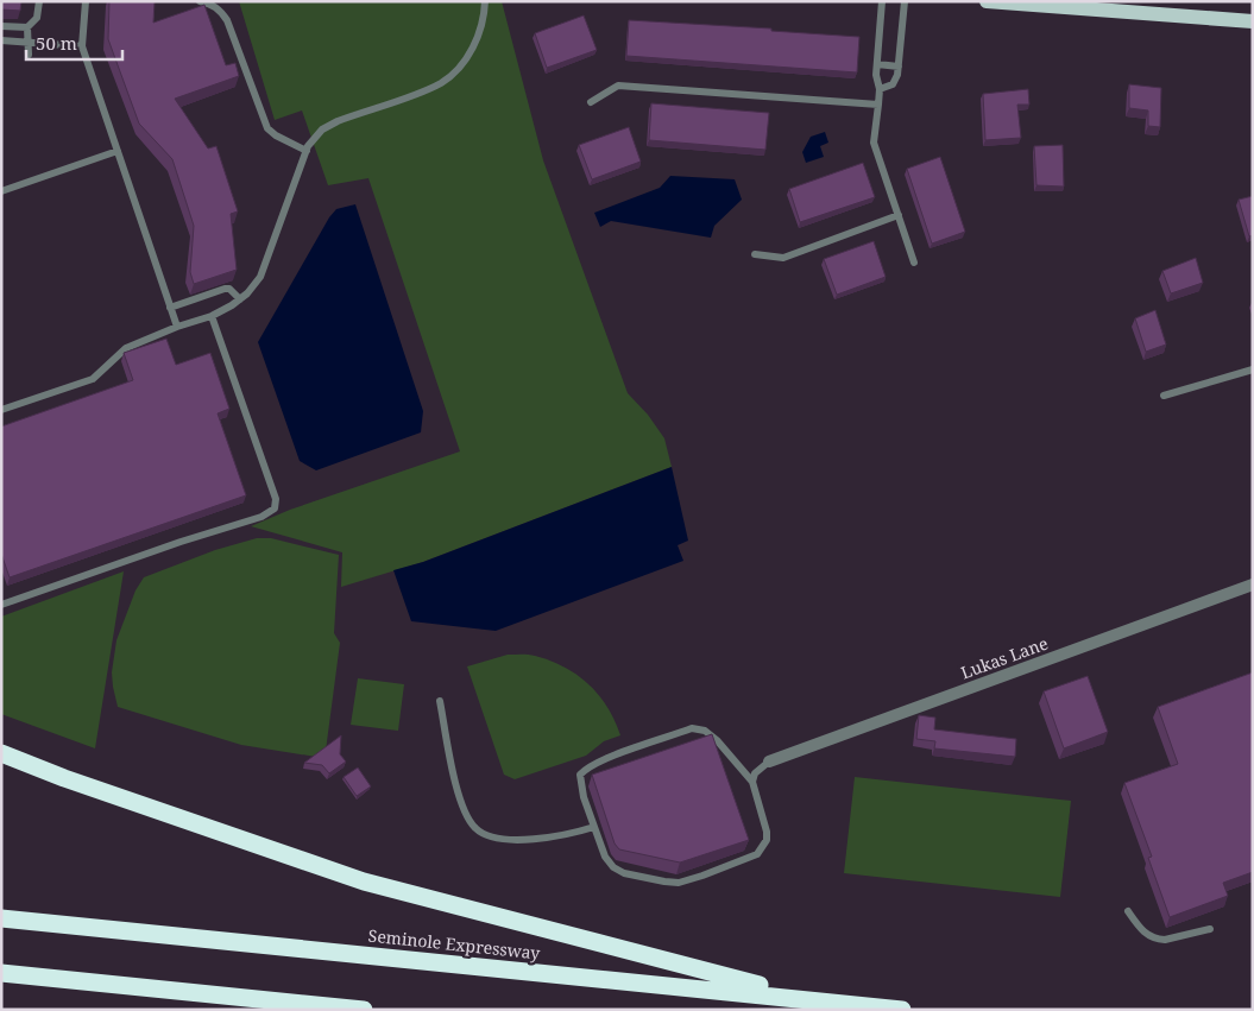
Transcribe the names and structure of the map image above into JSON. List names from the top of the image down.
{
  "streets": {
    "highway": ["Seminole Expressway"],
    "street": ["Lukas Lane"]
  },
  "scale_bar": "50 m"
}
